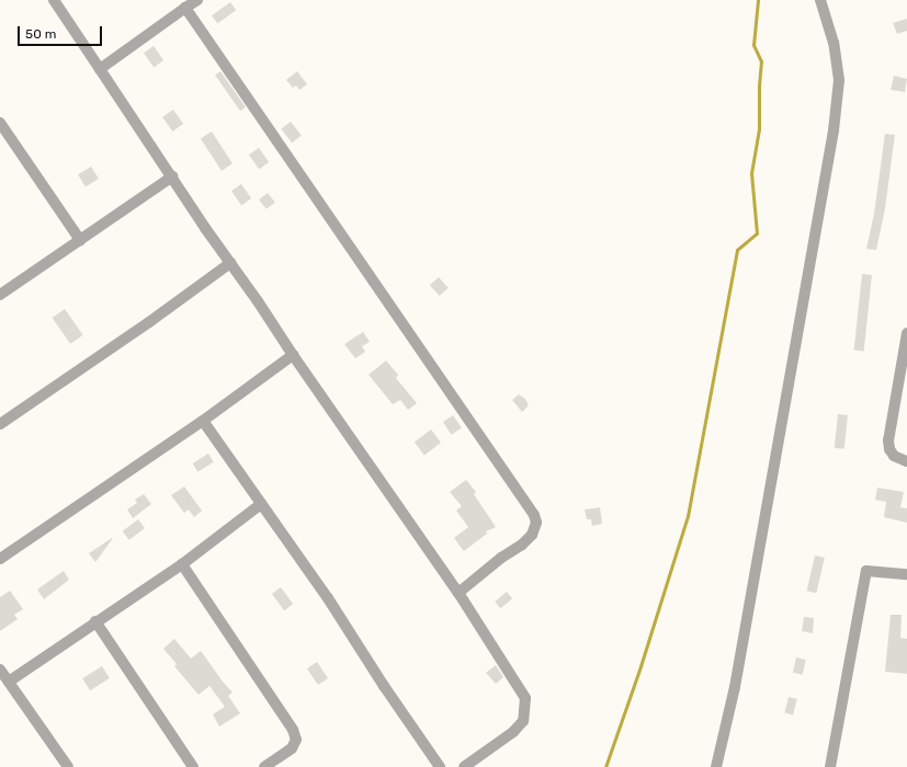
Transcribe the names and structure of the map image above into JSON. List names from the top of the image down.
{
  "scale_bar": "50 m"
}
